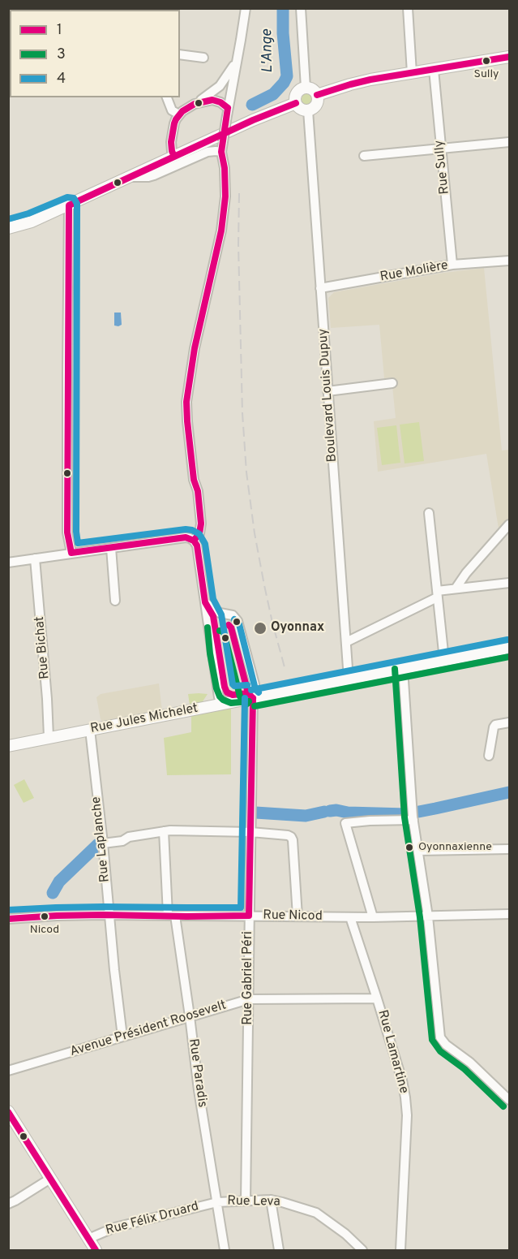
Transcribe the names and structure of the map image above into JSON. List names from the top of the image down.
{
  "streets": {
    "main road": ["Rue Jules Michelet"],
    "street": [
      "Rue Sully",
      "Rue Molière",
      "Boulevard Louis Dupuy",
      "Rue Bichat",
      "Rue Laplanche",
      "Rue Nicod",
      "Rue Gabriel Péri",
      "Avenue Président Roosevelt",
      "Rue Lamartine",
      "Rue Paradis",
      "Rue Leva",
      "Rue Félix Druard"
    ]
  },
  "crossings": [
    ["Rue Sully", "Rue Molière"],
    ["Rue Molière", "Boulevard Louis Dupuy"],
    ["Boulevard Louis Dupuy", "Rue Jules Michelet"],
    ["Rue Bichat", "Rue Jules Michelet"],
    ["Rue Jules Michelet", "Rue Laplanche"],
    ["Rue Jules Michelet", "Rue Gabriel Péri"],
    ["Rue Laplanche", "Rue Nicod"],
    ["Rue Laplanche", "Avenue Président Roosevelt"],
    ["Rue Nicod", "Rue Gabriel Péri"],
    ["Rue Nicod", "Rue Lamartine"],
    ["Rue Nicod", "Rue Paradis"],
    ["Rue Gabriel Péri", "Avenue Président Roosevelt"],
    ["Rue Gabriel Péri", "Rue Leva"],
    ["Avenue Président Roosevelt", "Rue Lamartine"],
    ["Avenue Président Roosevelt", "Rue Paradis"],
    ["Rue Paradis", "Rue Leva"],
    ["Rue Paradis", "Rue Félix Druard"],
    ["Rue Leva", "Rue Félix Druard"]
  ],
  "water": ["L'Ange"],
  "places": [
    "Sully",
    "Oyonnax",
    "Oyonnaxienne",
    "Nicod"
  ],
  "lines": ["transit line 1", "transit line 4", "transit line 3"],
  "legend": ["1", "3", "4"]
}
